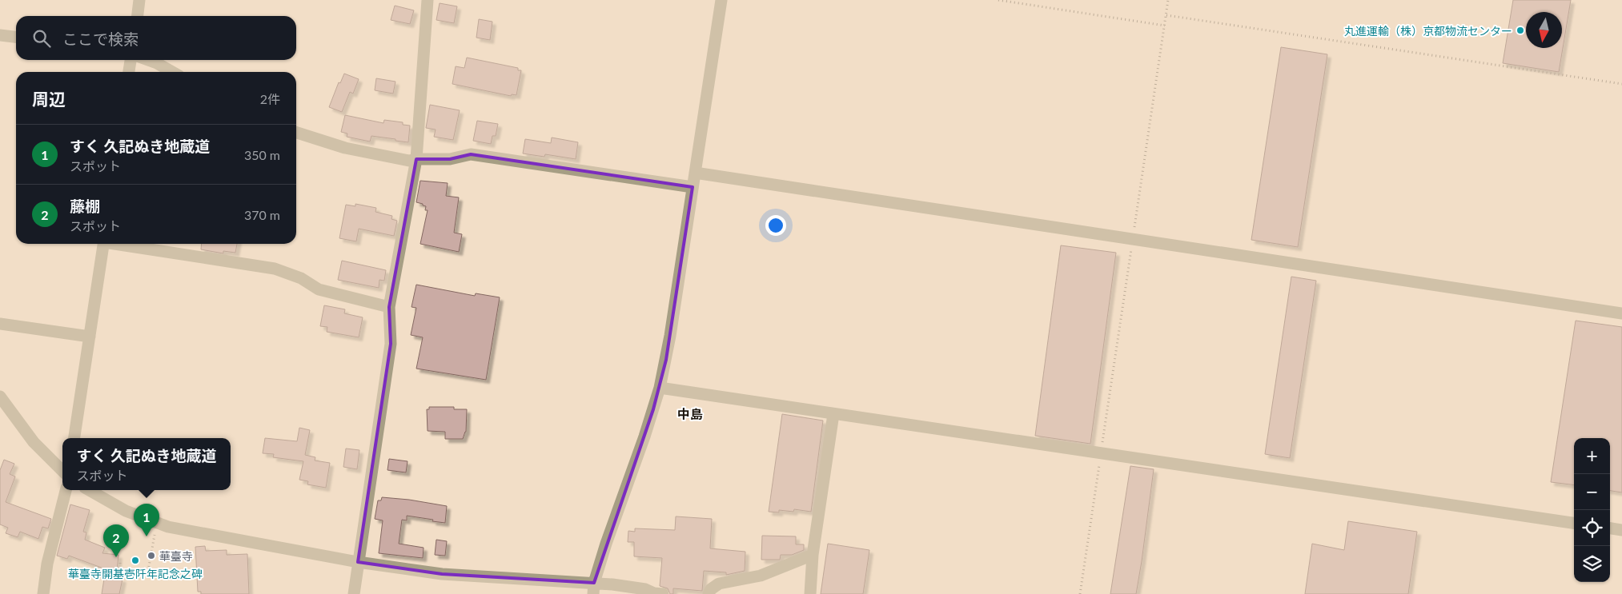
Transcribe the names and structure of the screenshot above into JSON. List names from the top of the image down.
{
  "districts": ["中島"],
  "places": ["丸進運輸（株）京都物流センター", "華臺寺", "華臺寺開基壱阡年記念之碑"],
  "north": "bottom",
  "page": {
    "search": "ここで検索",
    "heading": ["周辺", "2件"],
    "list": [
      {
        "mark": "1",
        "name": "すく 久記ぬき地蔵道",
        "note": "スポット",
        "value": "350 m"
      },
      {
        "mark": "2",
        "name": "藤棚",
        "note": "スポット",
        "value": "370 m"
      }
    ],
    "map_buttons": ["+", "−"],
    "popup": ["すく 久記ぬき地蔵道", "スポット"],
    "pins": ["1", "2"]
  }
}
